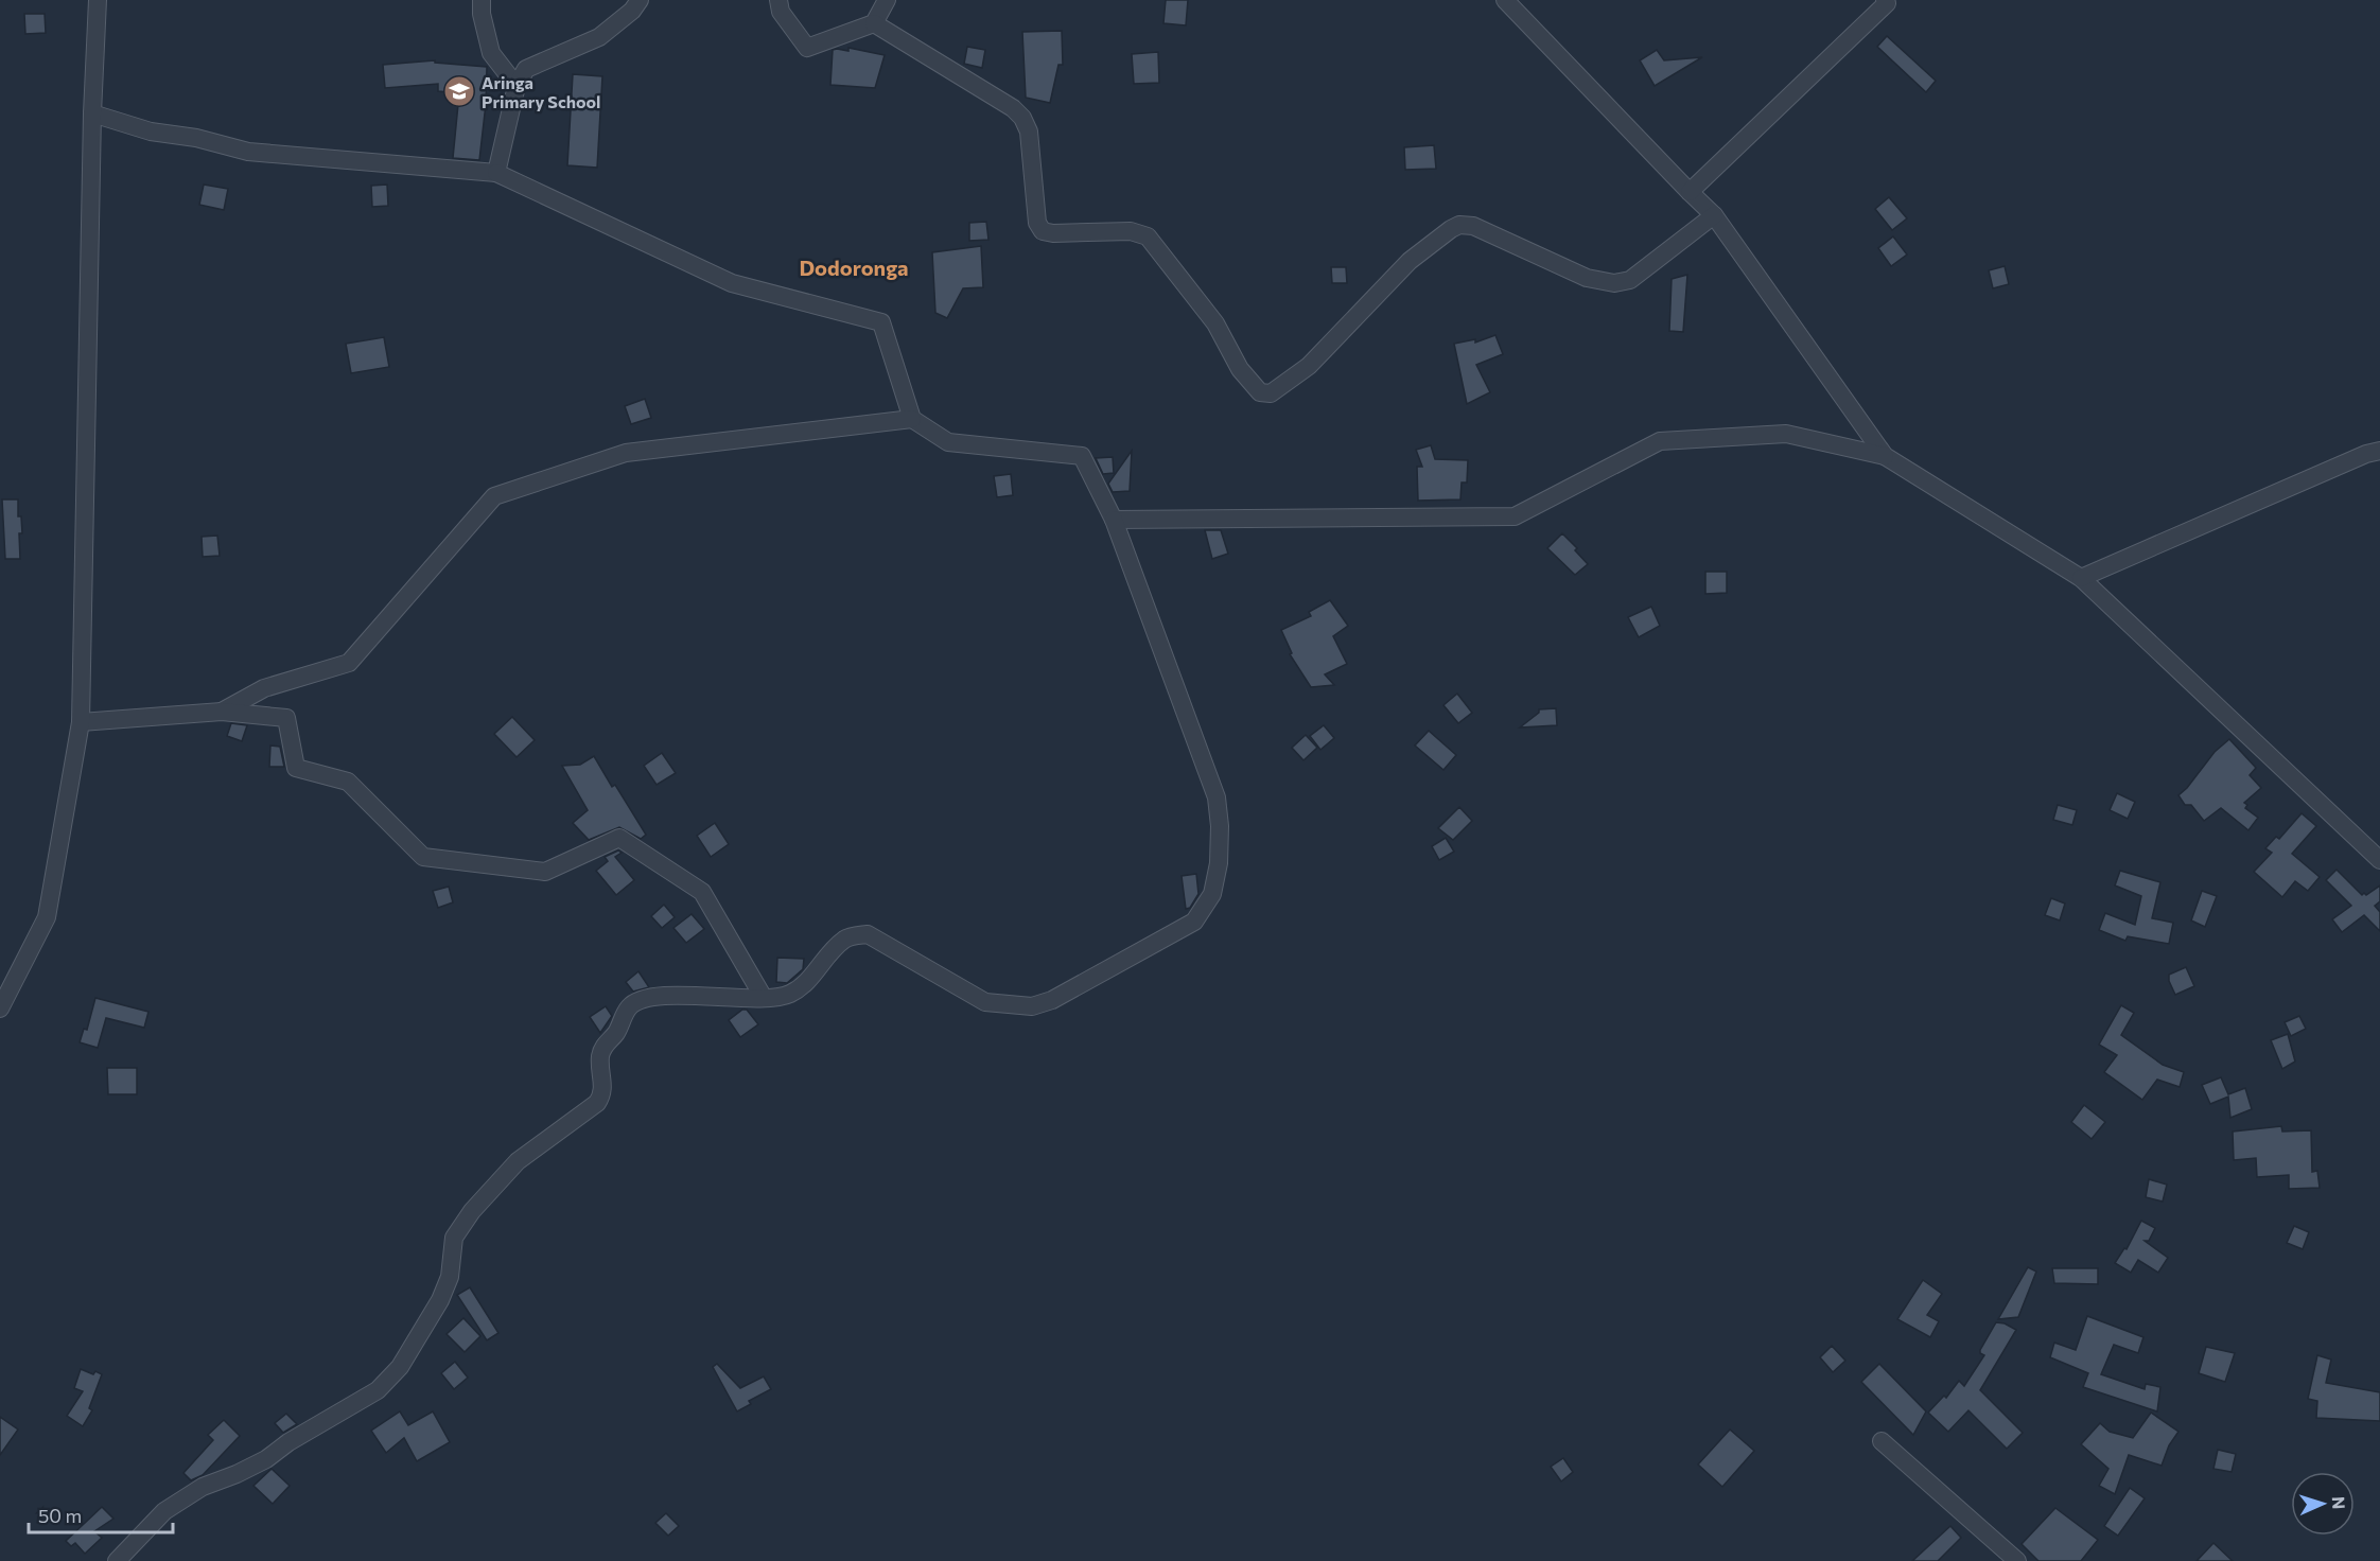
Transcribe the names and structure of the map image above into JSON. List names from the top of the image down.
{
  "districts": ["Dodoronga"],
  "places": {
    "school or university": ["Aringa Primary School"]
  },
  "scale_bar": "50 m",
  "north": "right"
}
